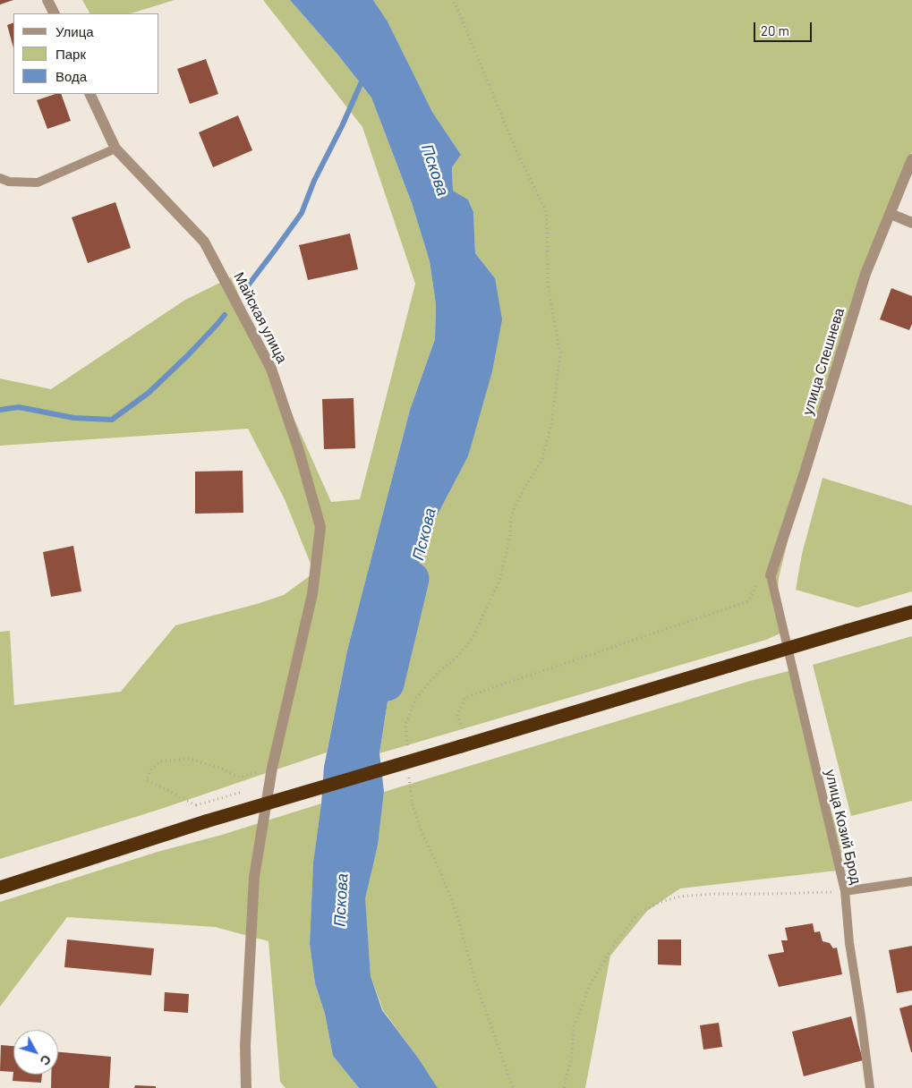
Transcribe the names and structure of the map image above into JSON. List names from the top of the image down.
{
  "streets": {
    "street": ["Майская улица", "улица Спешнева"],
    "lane": ["улица Козий Брод"]
  },
  "crossings": [
    ["улица Спешнева", "улица Козий Брод"]
  ],
  "water": ["Пскова"],
  "legend": ["Улица", "Парк", "Вода"],
  "scale_bar": "20 m",
  "north": "bottom right"
}
